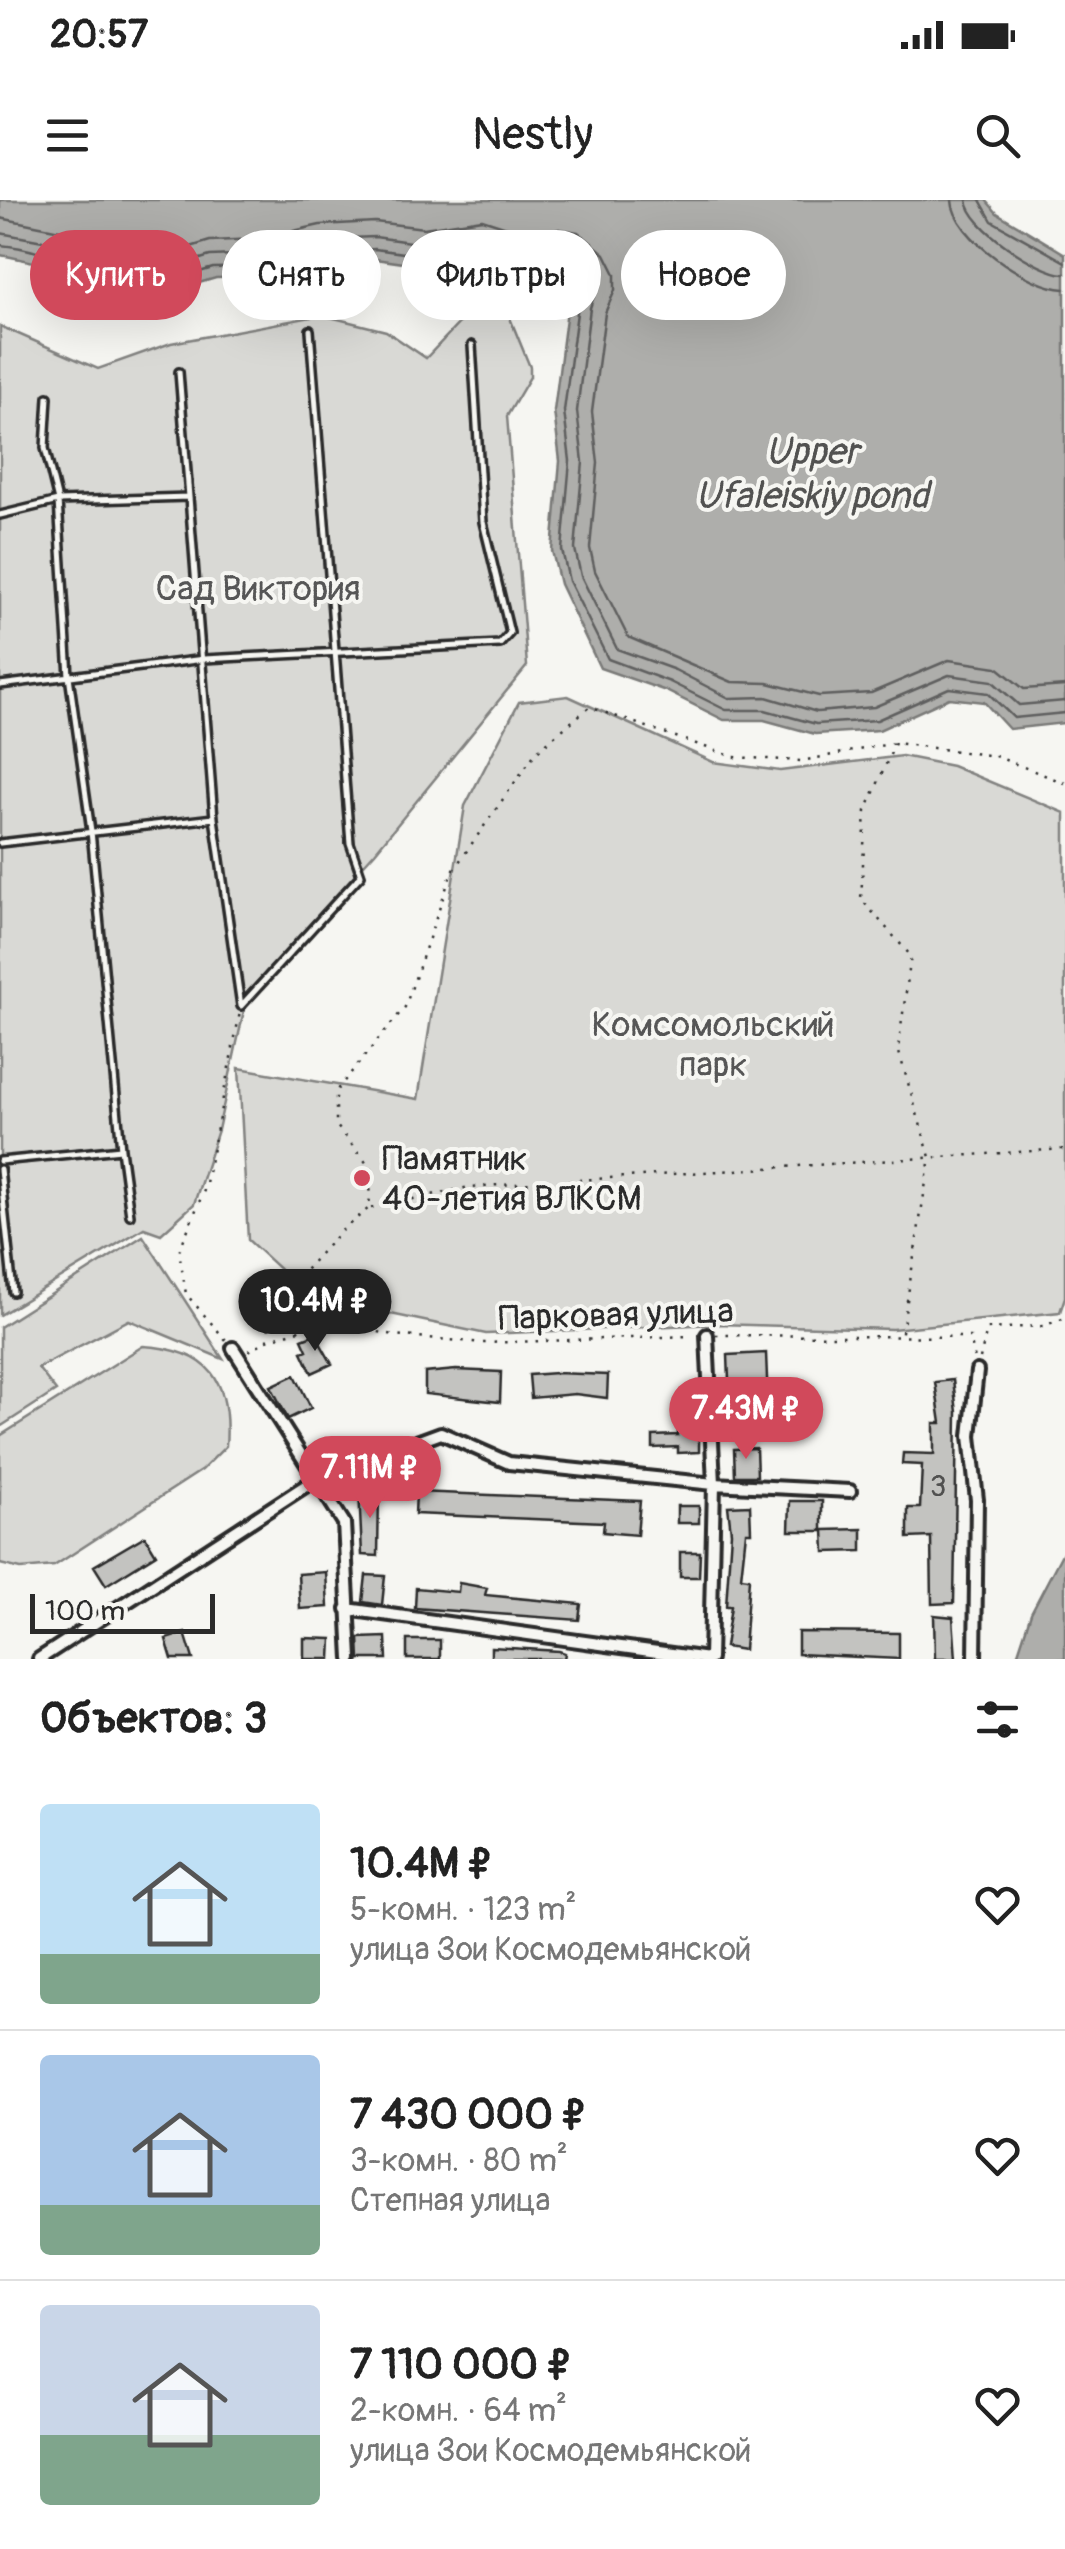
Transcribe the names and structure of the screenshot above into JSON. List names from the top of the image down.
{
  "streets": {
    "path": ["Парковая улица"]
  },
  "water": ["Upper Ufaleiskiy pond"],
  "parks": ["Сад Виктория", "Комсомольский парк"],
  "places": ["Памятник 40-летия ВЛКСМ"],
  "house_numbers": ["3"],
  "scale_bar": "100 m",
  "page": {
    "status": "20:57",
    "header": "Nestly",
    "chip": [
      "Купить",
      "Снять",
      "Фильтры",
      "Новое"
    ],
    "price": ["10.4M ₽", "7.43M ₽", "7.11M ₽"],
    "scale": "100 m",
    "heading": "Объектов: 3",
    "list": [
      {
        "name": "10.4M ₽",
        "note": "5-комн. · 123 m² · улица Зои Космодемьянской"
      },
      {
        "name": "7 430 000 ₽",
        "note": "3-комн. · 80 m² · Степная улица"
      },
      {
        "name": "7 110 000 ₽",
        "note": "2-комн. · 64 m² · улица Зои Космодемьянской"
      }
    ]
  }
}
